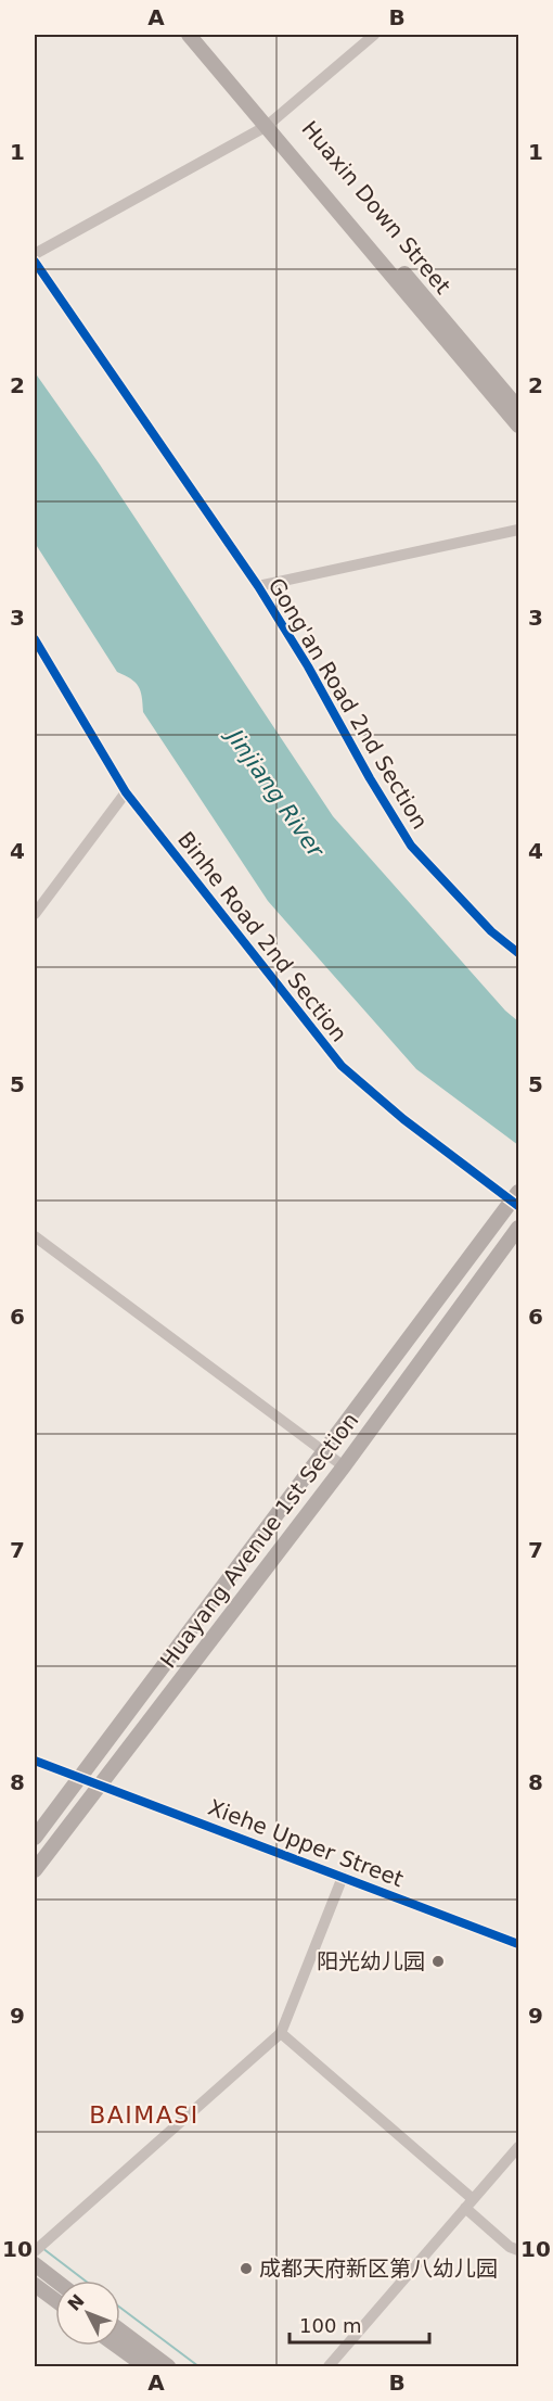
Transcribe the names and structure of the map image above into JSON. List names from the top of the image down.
{
  "streets": {
    "main road": ["Huaxin Down Street", "Huayang Avenue 1st Section"],
    "street": ["Gong'an Road 2nd Section", "Binhe Road 2nd Section", "Xiehe Upper Street"]
  },
  "crossings": [
    ["Huayang Avenue 1st Section", "Xiehe Upper Street"]
  ],
  "districts": ["BAIMASI"],
  "water": ["Jinjiang River"],
  "places": ["阳光幼儿园", "成都天府新区第八幼儿园"],
  "scale_bar": "100 m",
  "north": "top left",
  "grid": {
    "columns": ["A", "B"],
    "rows": [
      "1",
      "2",
      "3",
      "4",
      "5",
      "6",
      "7",
      "8",
      "9",
      "10"
    ]
  }
}
